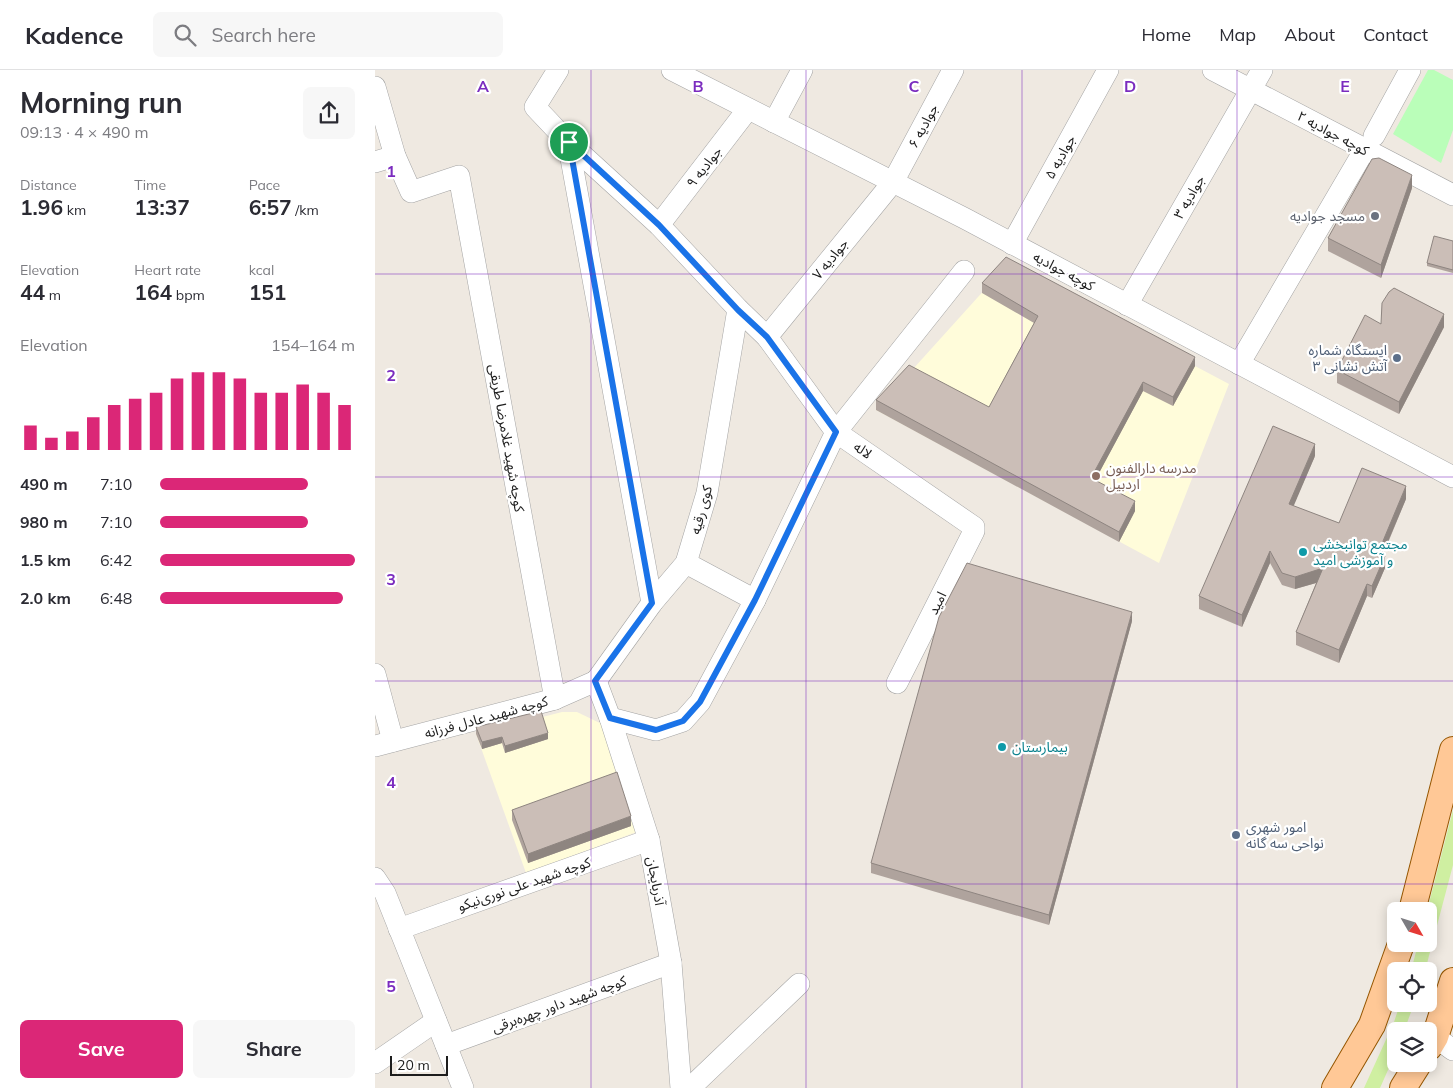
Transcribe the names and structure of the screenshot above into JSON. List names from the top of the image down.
{
  "streets": {
    "street": [
      "جوادیه ۶",
      "کوچه جوادیه ۲",
      "جوادیه ۵",
      "جوادیه ۹",
      "جوادیه ۳",
      "جوادیه ۷",
      "کوچه جوادیه",
      "کوچه شهید غلامرضا طریقی",
      "لاله",
      "کوی رقیه",
      "امید",
      "کوچه شهید عادل فرزانه",
      "آذربایجان",
      "کوچه شهید علی نوری‌نیکو",
      "کوچه شهید داور چهره‌برقی"
    ]
  },
  "crossings": [
    ["جوادیه ۶", "جوادیه ۷"],
    ["جوادیه ۶", "کوچه جوادیه"],
    ["کوچه جوادیه ۲", "جوادیه ۳"],
    ["جوادیه ۵", "کوچه جوادیه"],
    ["جوادیه ۹", "کوچه جوادیه"],
    ["جوادیه ۹", "لاله"],
    ["جوادیه ۳", "کوچه جوادیه"],
    ["جوادیه ۷", "کوچه جوادیه"],
    ["جوادیه ۷", "لاله"],
    ["کوچه شهید غلامرضا طریقی", "کوچه شهید عادل فرزانه"],
    ["لاله", "کوی رقیه"],
    ["لاله", "امید"],
    ["کوی رقیه", "کوچه شهید عادل فرزانه"],
    ["کوی رقیه", "آذربایجان"],
    ["کوچه شهید عادل فرزانه", "آذربایجان"],
    ["آذربایجان", "کوچه شهید علی نوری‌نیکو"],
    ["آذربایجان", "کوچه شهید داور چهره‌برقی"]
  ],
  "places": [
    "مسجد جوادیه",
    "ایستگاه شماره ۳ آتش نشانی",
    "مدرسه دارالفنون اردبیل",
    "مجتمع توانبخشی و آموزشی امید",
    "بیمارستان",
    "امور شهری نواحی سه گانه"
  ],
  "scale_bar": "20 m",
  "north": "bottom right",
  "page": {
    "header": "Kadence",
    "search": "Search here",
    "nav": [
      "Home",
      "Map",
      "About",
      "Contact"
    ],
    "heading": ["Morning run", "09:13 · 4 × 490 m"],
    "stats": [
      ["Distance", "1.96 km"],
      ["Time", "13:37"],
      ["Pace", "6:57 /km"],
      ["Elevation", "44 m"],
      ["Heart rate", "164 bpm"],
      ["kcal", "151"]
    ],
    "chart": ["Elevation", "154–164 m"],
    "list": [
      {
        "name": "490 m",
        "note": "7:10"
      },
      {
        "name": "980 m",
        "note": "7:10"
      },
      {
        "name": "1.5 km",
        "note": "6:42"
      },
      {
        "name": "2.0 km",
        "note": "6:48"
      }
    ],
    "buttons": ["Save", "Share"],
    "scale": "20 m"
  },
  "grid": {
    "columns": [
      "A",
      "B",
      "C",
      "D",
      "E"
    ],
    "rows": [
      "1",
      "2",
      "3",
      "4",
      "5"
    ]
  }
}
